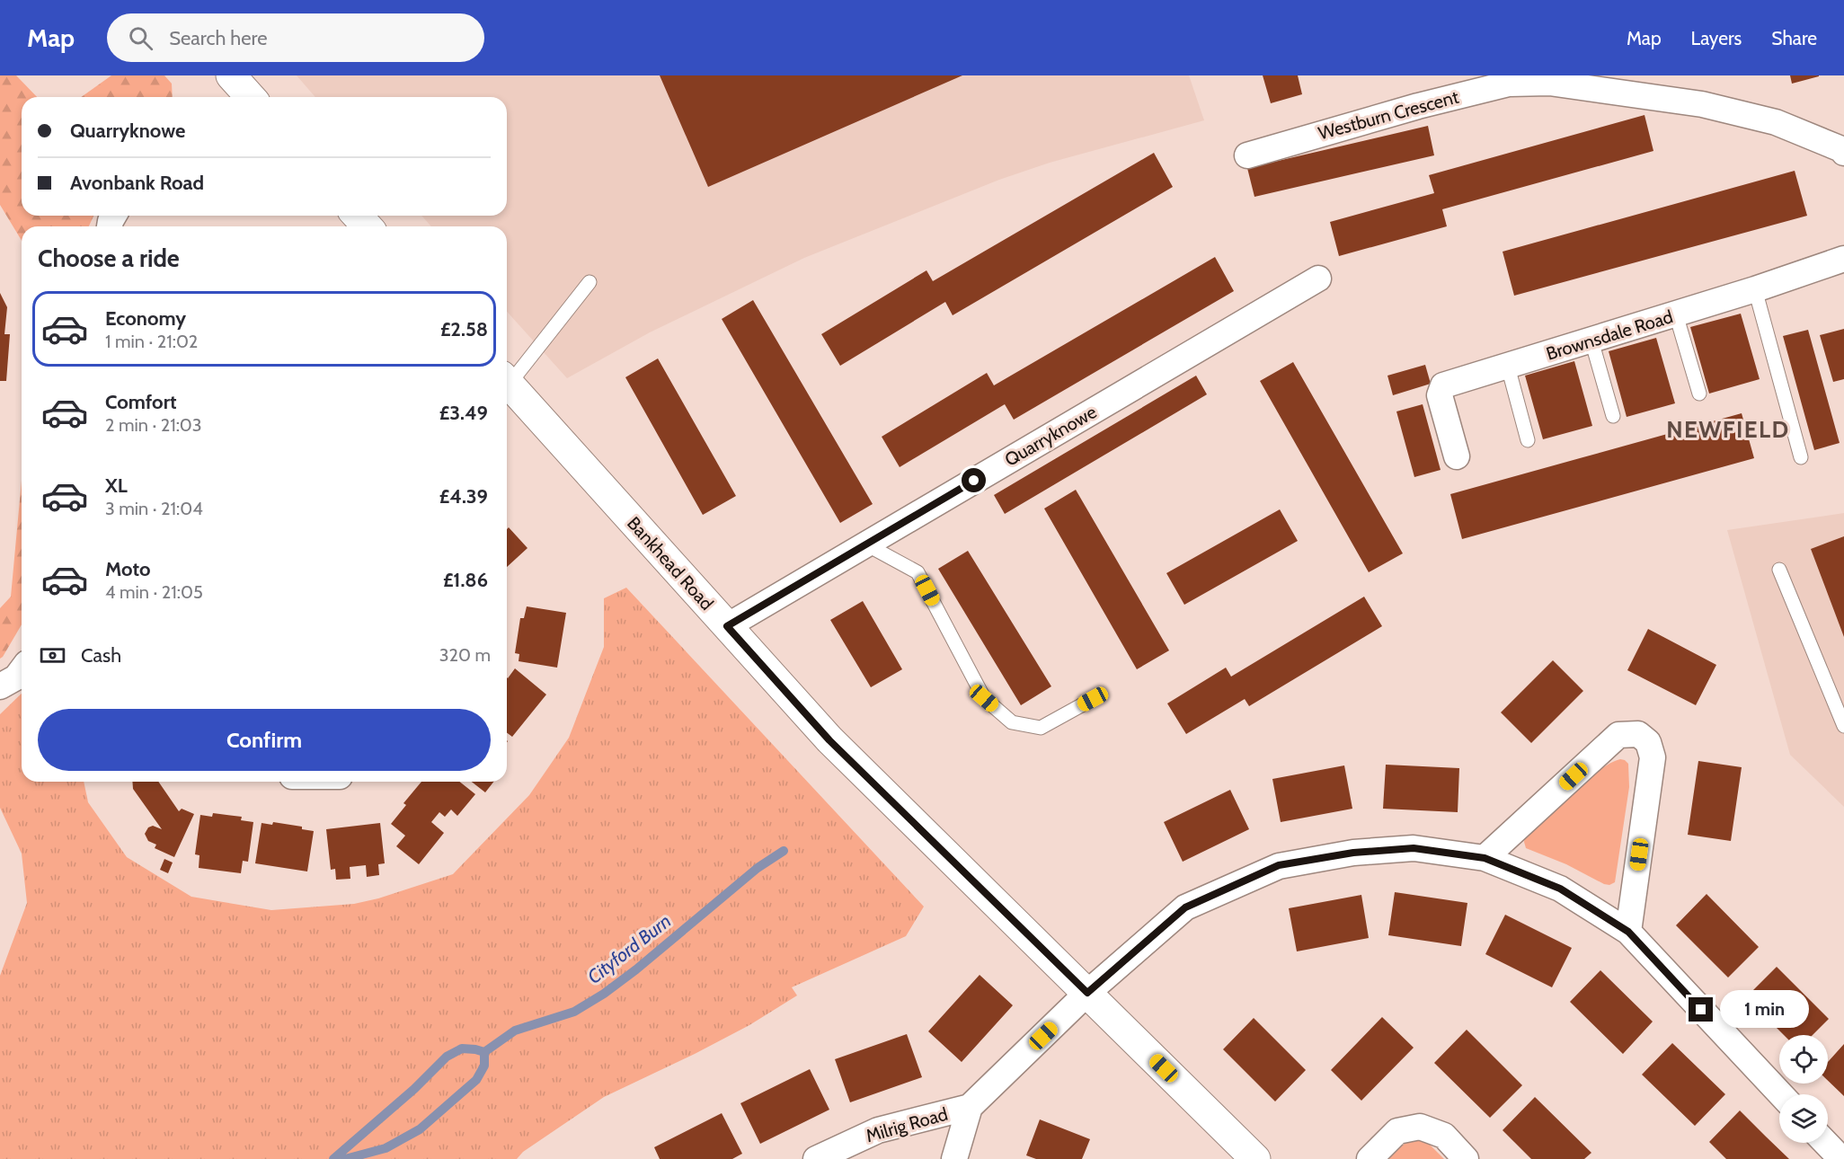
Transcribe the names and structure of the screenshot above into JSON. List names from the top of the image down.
{
  "streets": {
    "street": [
      "Westburn Crescent",
      "Brownsdale Road",
      "Quarryknowe",
      "Bankhead Road",
      "Milrig Road"
    ]
  },
  "crossings": [
    ["Quarryknowe", "Bankhead Road"]
  ],
  "districts": ["NEWFIELD"],
  "water": ["Cityford Burn"],
  "page": {
    "header": "Map",
    "search": "Search here",
    "nav": ["Map", "Layers", "Share"],
    "banner": ["Quarryknowe", "Avonbank Road"],
    "heading": "Choose a ride",
    "list": [
      {
        "name": "Economy",
        "note": "1 min · 21:02",
        "value": "£2.58"
      },
      {
        "name": "Comfort",
        "note": "2 min · 21:03",
        "value": "£3.49"
      },
      {
        "name": "XL",
        "note": "3 min · 21:04",
        "value": "£4.39"
      },
      {
        "name": "Moto",
        "note": "4 min · 21:05",
        "value": "£1.86"
      }
    ],
    "pay": ["Cash", "320 m"],
    "buttons": "Confirm",
    "bubble": "1 min"
  }
}
